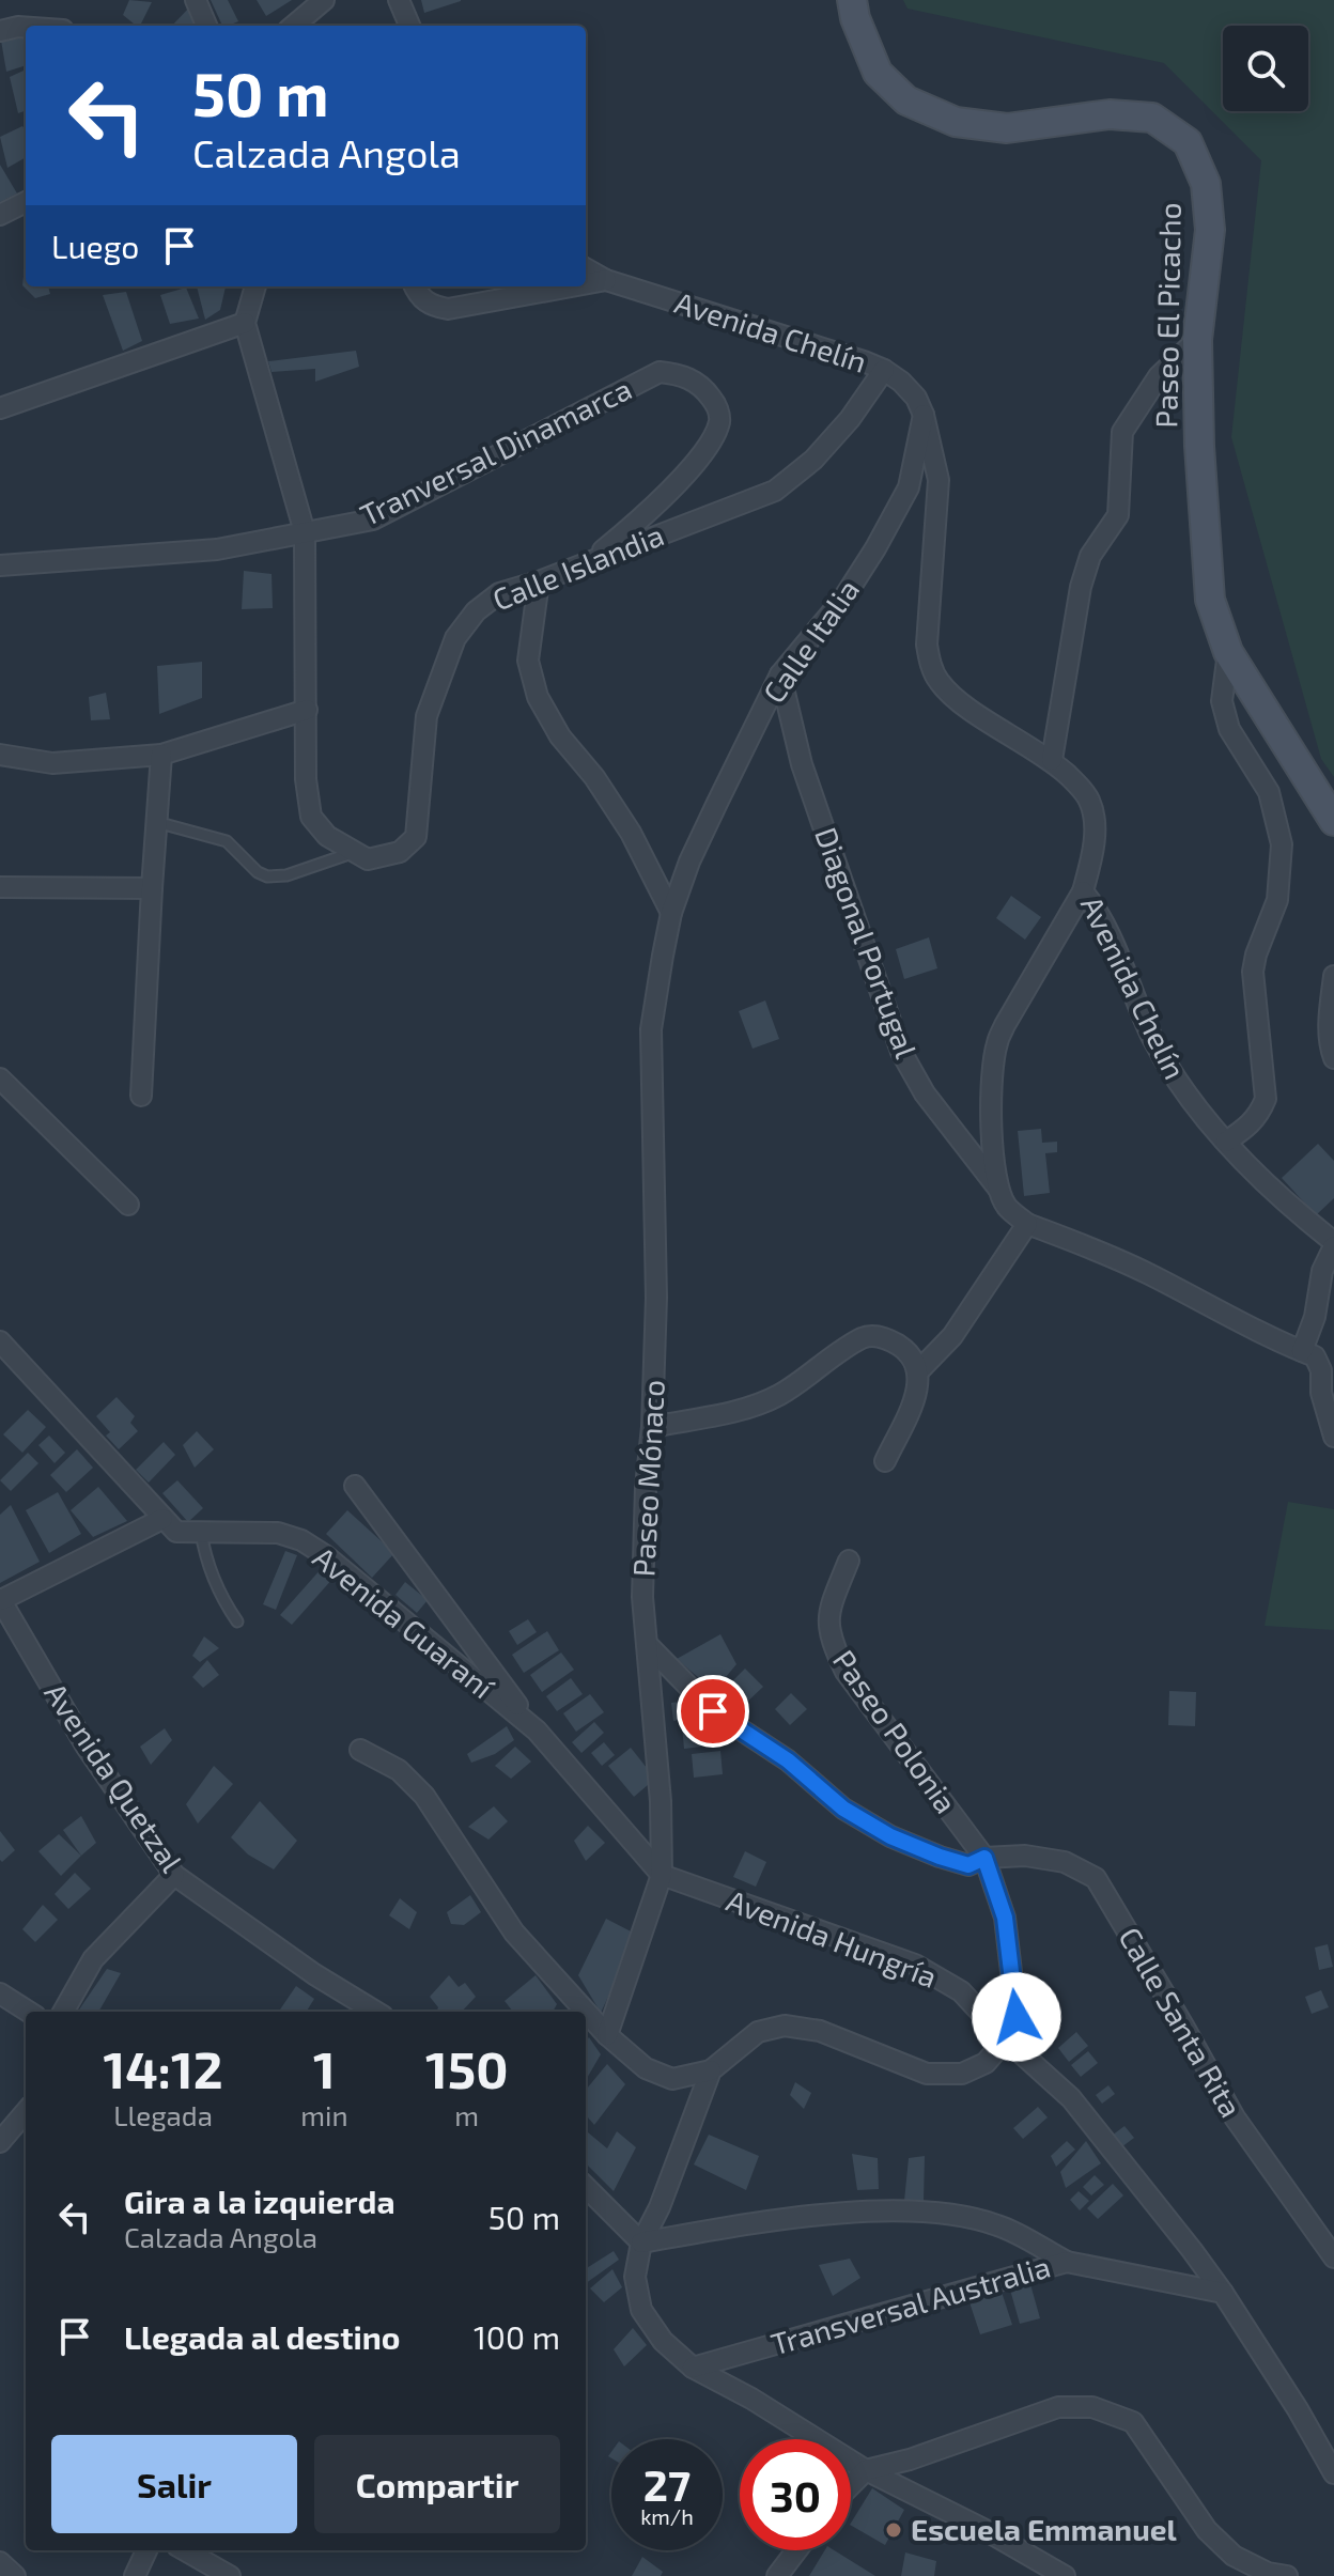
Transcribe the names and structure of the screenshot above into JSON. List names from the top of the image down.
{
  "streets": {
    "street": [
      "Paseo El Picacho",
      "Avenida Chelín",
      "Tranversal Dinamarca",
      "Calle Islandia",
      "Calle Italia",
      "Diagonal Portugal",
      "Paseo Mónaco",
      "Avenida Guaraní",
      "Paseo Polonia",
      "Avenida Quetzal",
      "Avenida Hungría",
      "Calle Santa Rita",
      "Transversal Australia"
    ]
  },
  "crossings": [
    ["Avenida Chelín", "Calle Islandia"],
    ["Avenida Chelín", "Calle Italia"],
    ["Tranversal Dinamarca", "Calle Islandia"],
    ["Calle Italia", "Diagonal Portugal"],
    ["Calle Italia", "Paseo Mónaco"],
    ["Paseo Mónaco", "Avenida Guaraní"],
    ["Paseo Mónaco", "Avenida Hungría"],
    ["Paseo Mónaco", "Calle Santa Rita"],
    ["Avenida Guaraní", "Avenida Hungría"],
    ["Paseo Polonia", "Avenida Hungría"],
    ["Paseo Polonia", "Calle Santa Rita"],
    ["Avenida Hungría", "Transversal Australia"]
  ],
  "places": ["Escuela Emmanuel"],
  "page": {
    "turn": ["50 m", "Calzada Angola"],
    "then": "Luego",
    "eta": [
      "14:12",
      "Llegada",
      "1",
      "min",
      "150",
      "m"
    ],
    "list": [
      {
        "name": "Gira a la izquierda",
        "note": "Calzada Angola",
        "value": "50 m"
      },
      {
        "name": "Llegada al destino",
        "value": "100 m"
      }
    ],
    "buttons": ["Salir", "Compartir"],
    "speed": "27 km/h",
    "limit": "30"
  }
}
